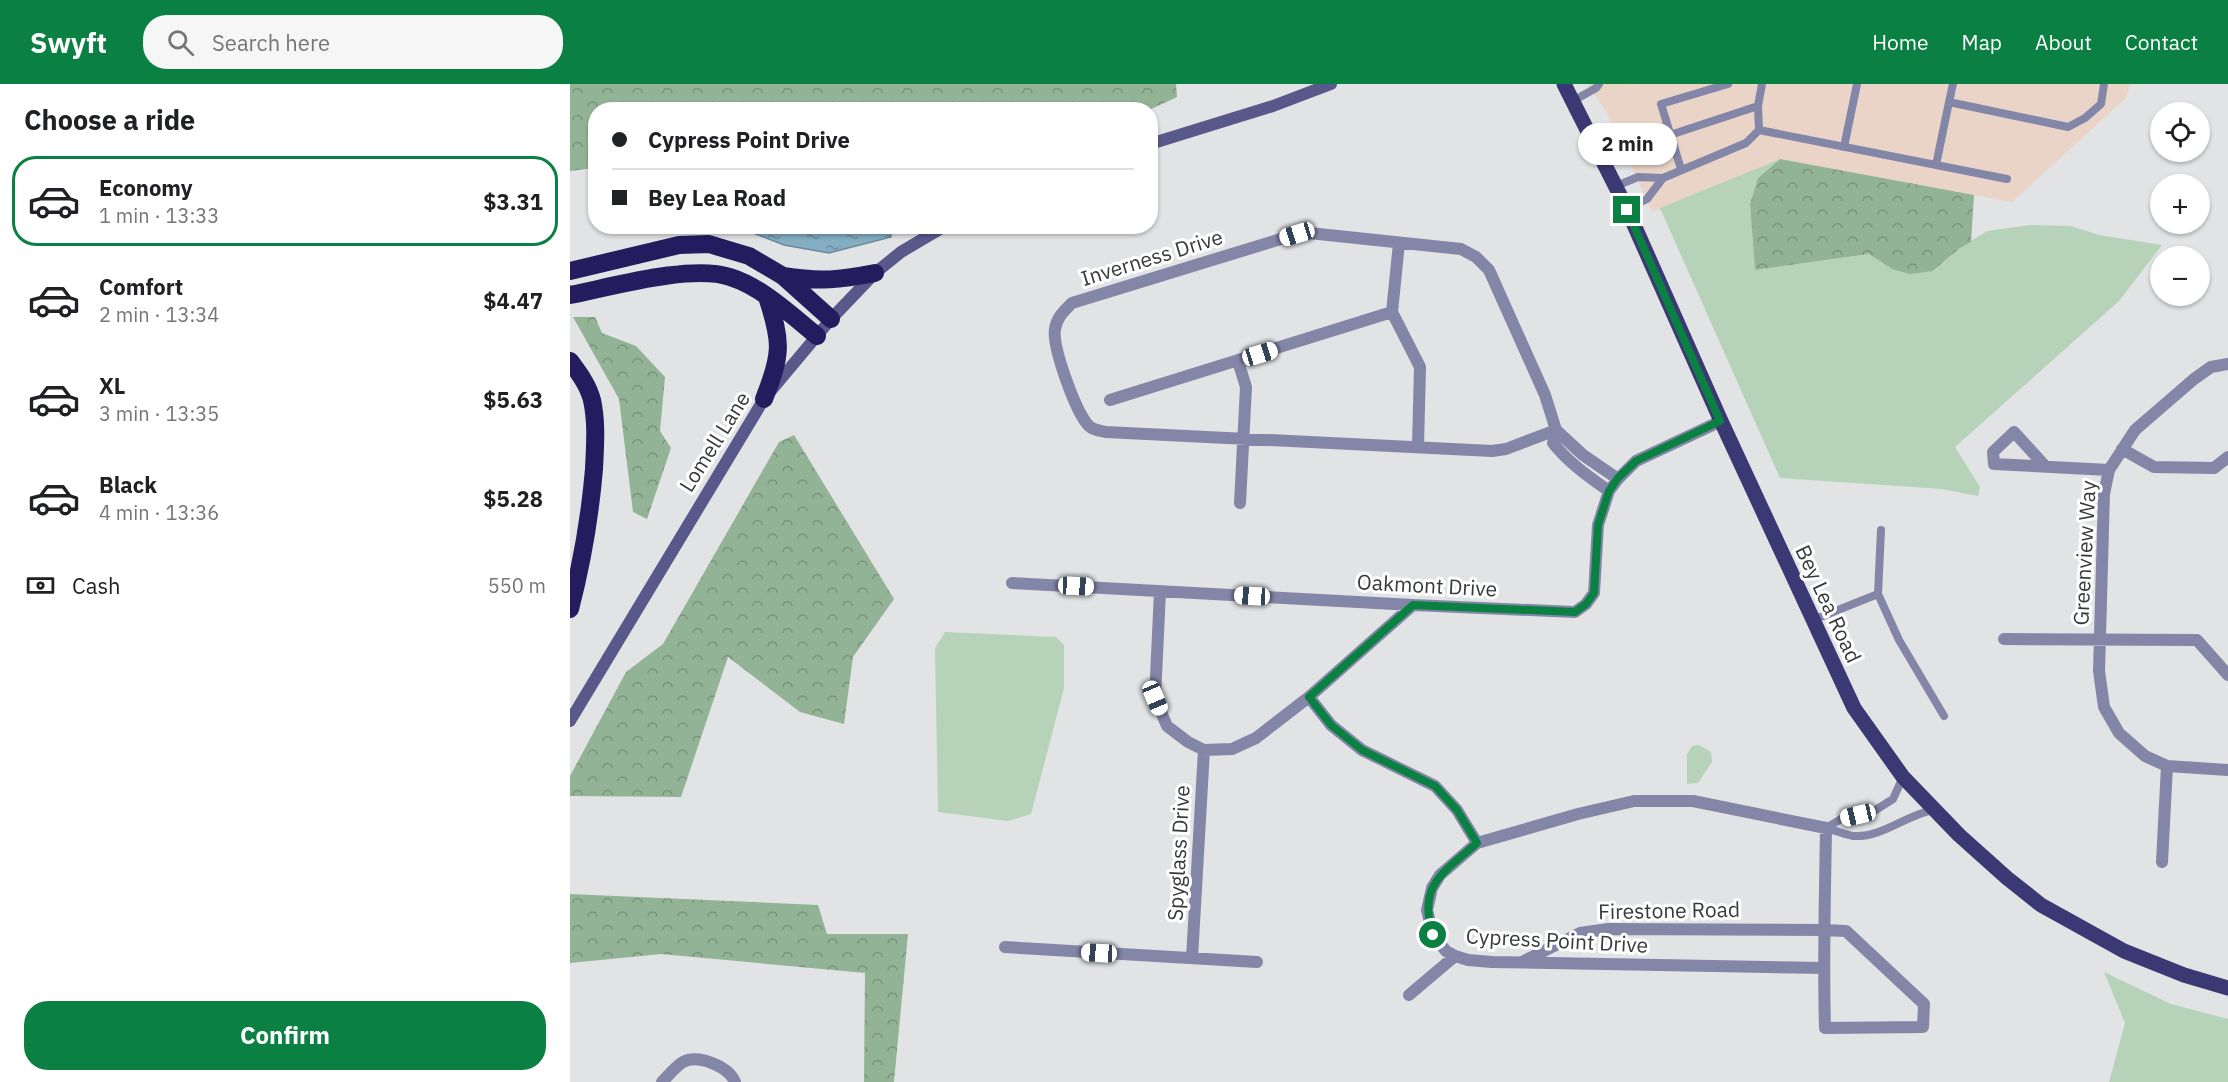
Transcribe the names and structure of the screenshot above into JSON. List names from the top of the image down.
{
  "streets": {
    "main road": ["Bey Lea Road"],
    "street": [
      "Inverness Drive",
      "Lomell Lane",
      "Greenview Way",
      "Oakmont Drive",
      "Spyglass Drive",
      "Firestone Road",
      "Cypress Point Drive"
    ]
  },
  "crossings": [
    ["Inverness Drive", "Oakmont Drive"],
    ["Oakmont Drive", "Bey Lea Road"],
    ["Firestone Road", "Cypress Point Drive"]
  ],
  "page": {
    "header": "Swyft",
    "search": "Search here",
    "nav": [
      "Home",
      "Map",
      "About",
      "Contact"
    ],
    "heading": "Choose a ride",
    "map_buttons": ["+", "−"],
    "banner": ["Cypress Point Drive", "Bey Lea Road"],
    "bubble": "2 min",
    "list": [
      {
        "name": "Economy",
        "note": "1 min · 13:33",
        "value": "$3.31"
      },
      {
        "name": "Comfort",
        "note": "2 min · 13:34",
        "value": "$4.47"
      },
      {
        "name": "XL",
        "note": "3 min · 13:35",
        "value": "$5.63"
      },
      {
        "name": "Black",
        "note": "4 min · 13:36",
        "value": "$5.28"
      }
    ],
    "pay": ["Cash", "550 m"],
    "buttons": "Confirm"
  }
}
